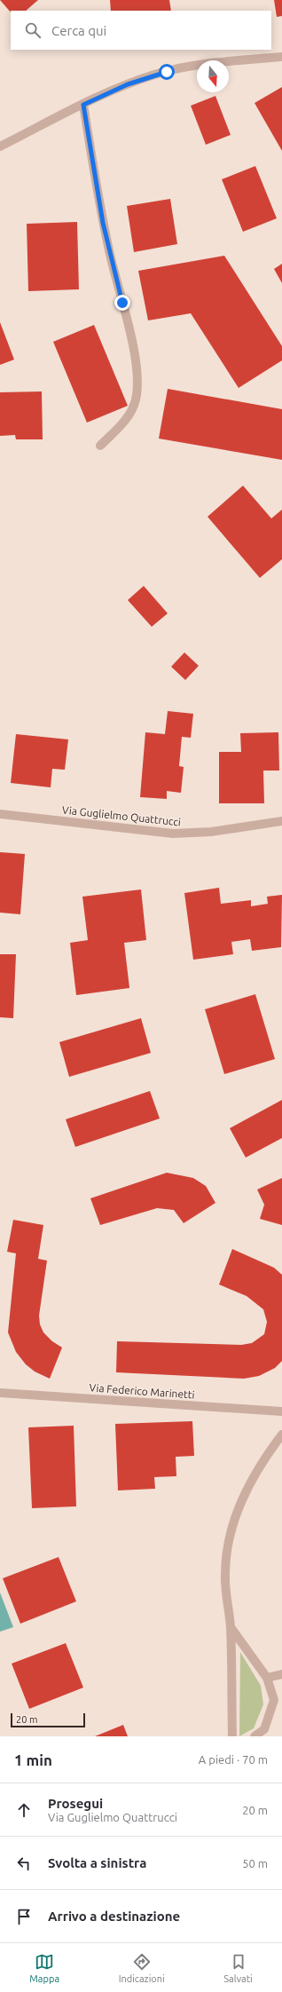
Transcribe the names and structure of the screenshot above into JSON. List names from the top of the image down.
{
  "streets": {
    "street": ["Via Guglielmo Quattrucci", "Via Federico Marinetti"]
  },
  "scale_bar": "20 m",
  "north": "bottom",
  "page": {
    "search": "Cerca qui",
    "scale": "20 m",
    "heading": ["1 min", "A piedi · 70 m"],
    "list": [
      ["Prosegui", "Via Guglielmo Quattrucci", "20 m"],
      ["Svolta a sinistra", "50 m"],
      "Arrivo a destinazione"
    ],
    "nav": ["Mappa", "Indicazioni", "Salvati"]
  }
}
